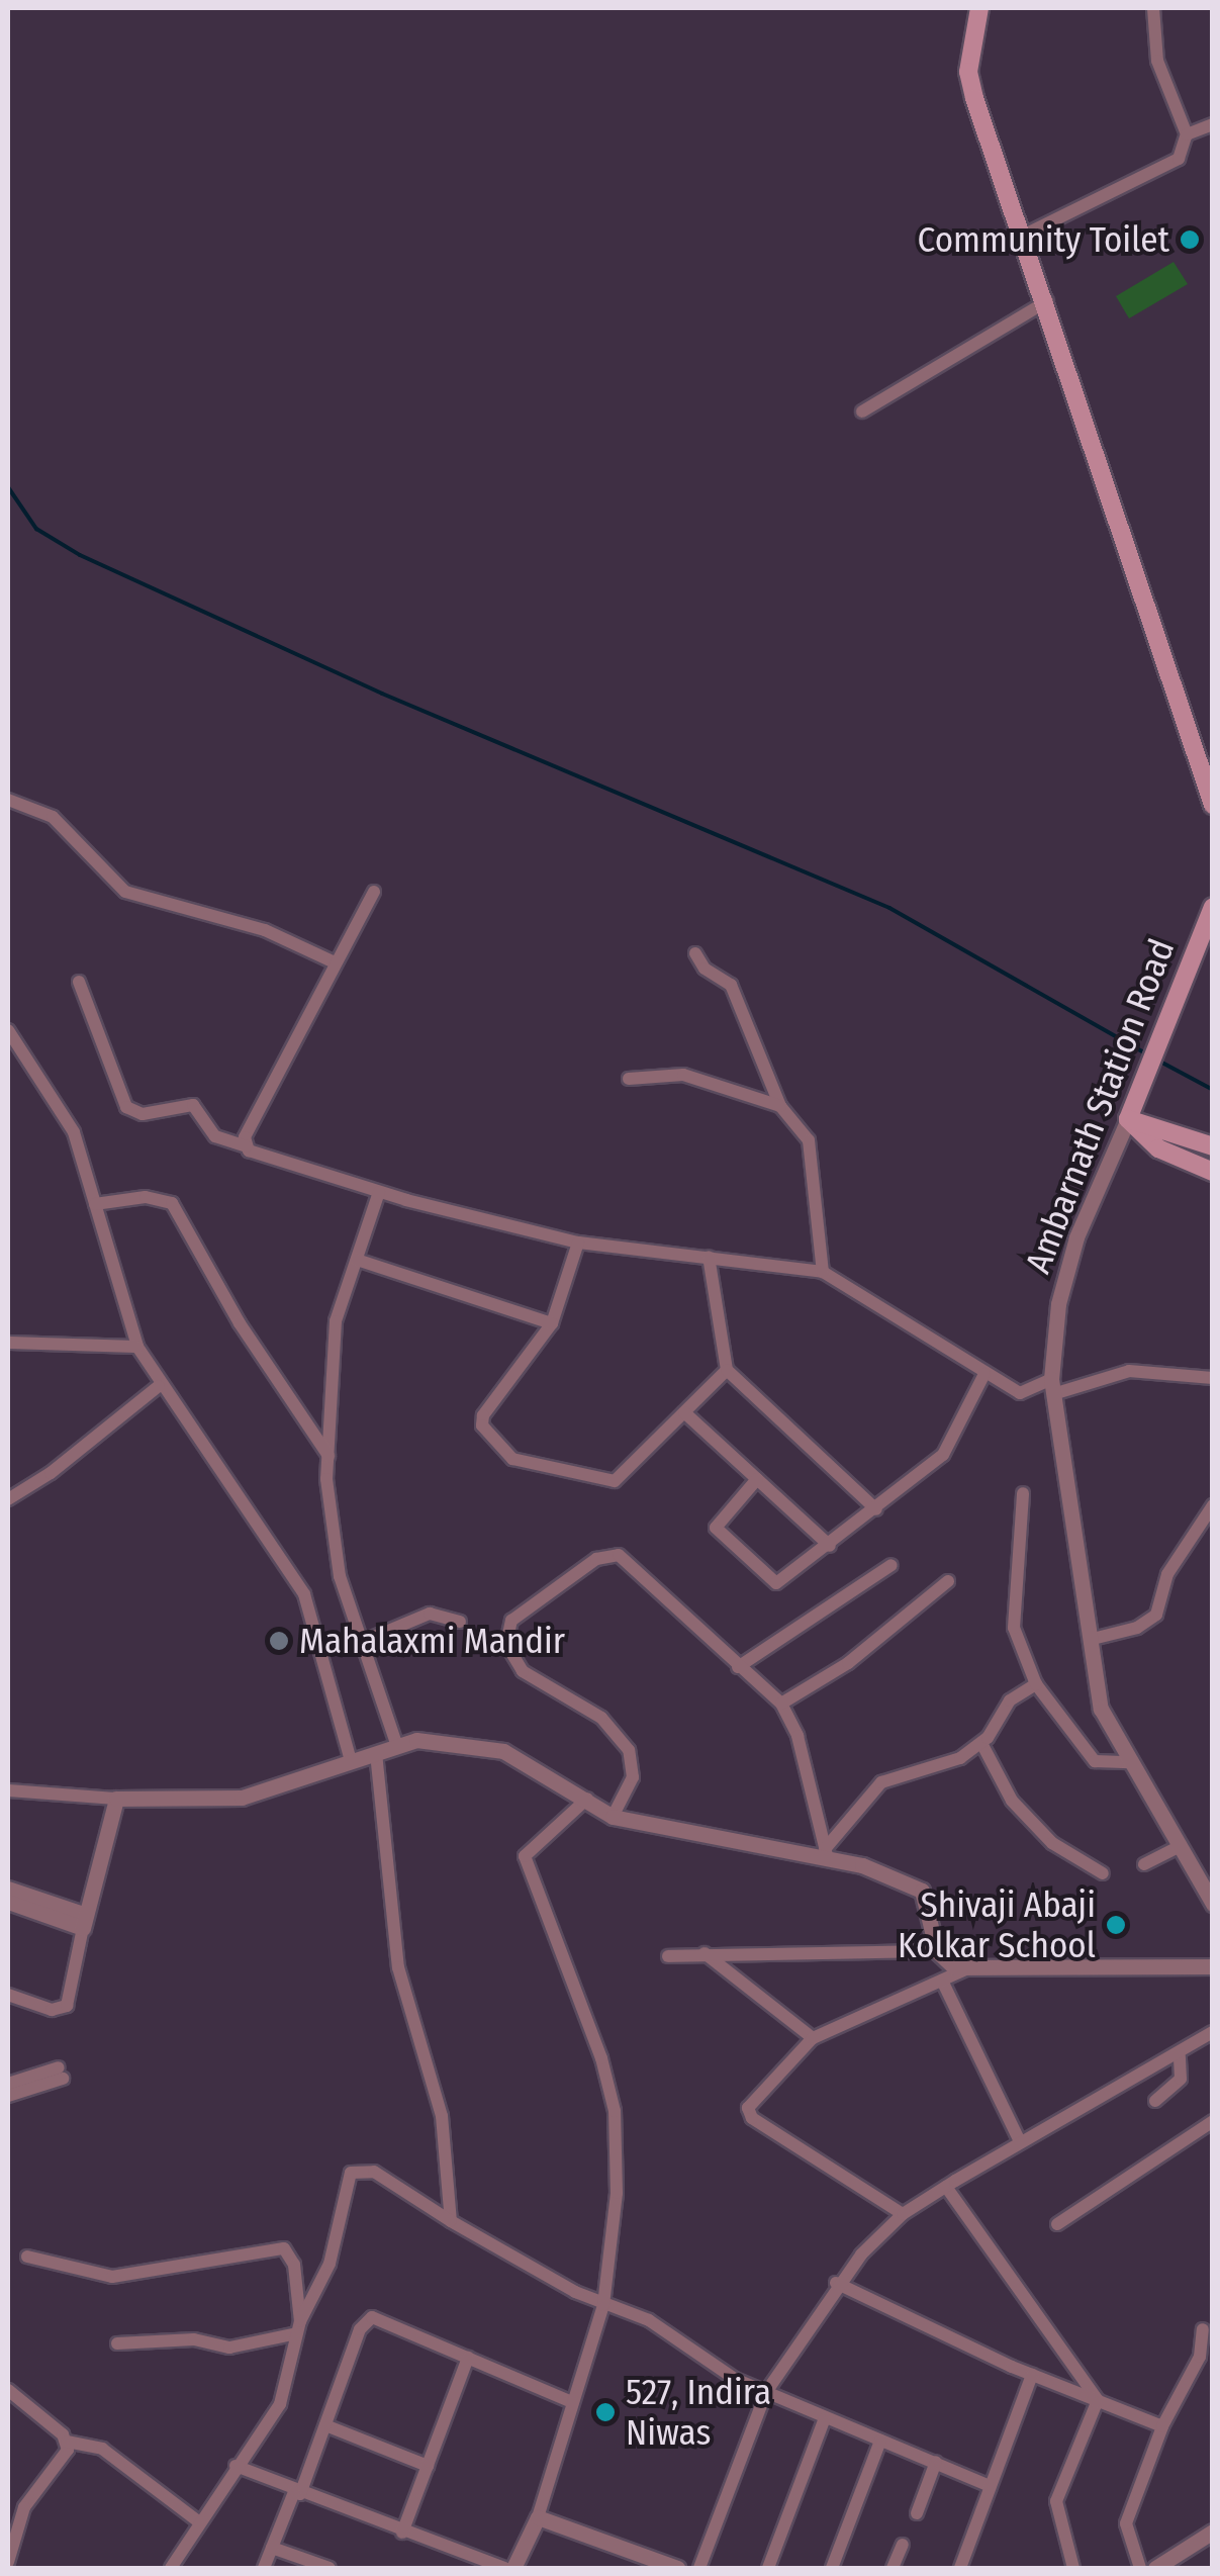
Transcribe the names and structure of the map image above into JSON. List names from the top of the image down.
{
  "streets": {
    "main road": ["Ambarnath Station Road"]
  },
  "places": [
    "Community Toilet",
    "Mahalaxmi Mandir",
    "Shivaji Abaji Kolkar School",
    "527, Indira Niwas"
  ]
}
